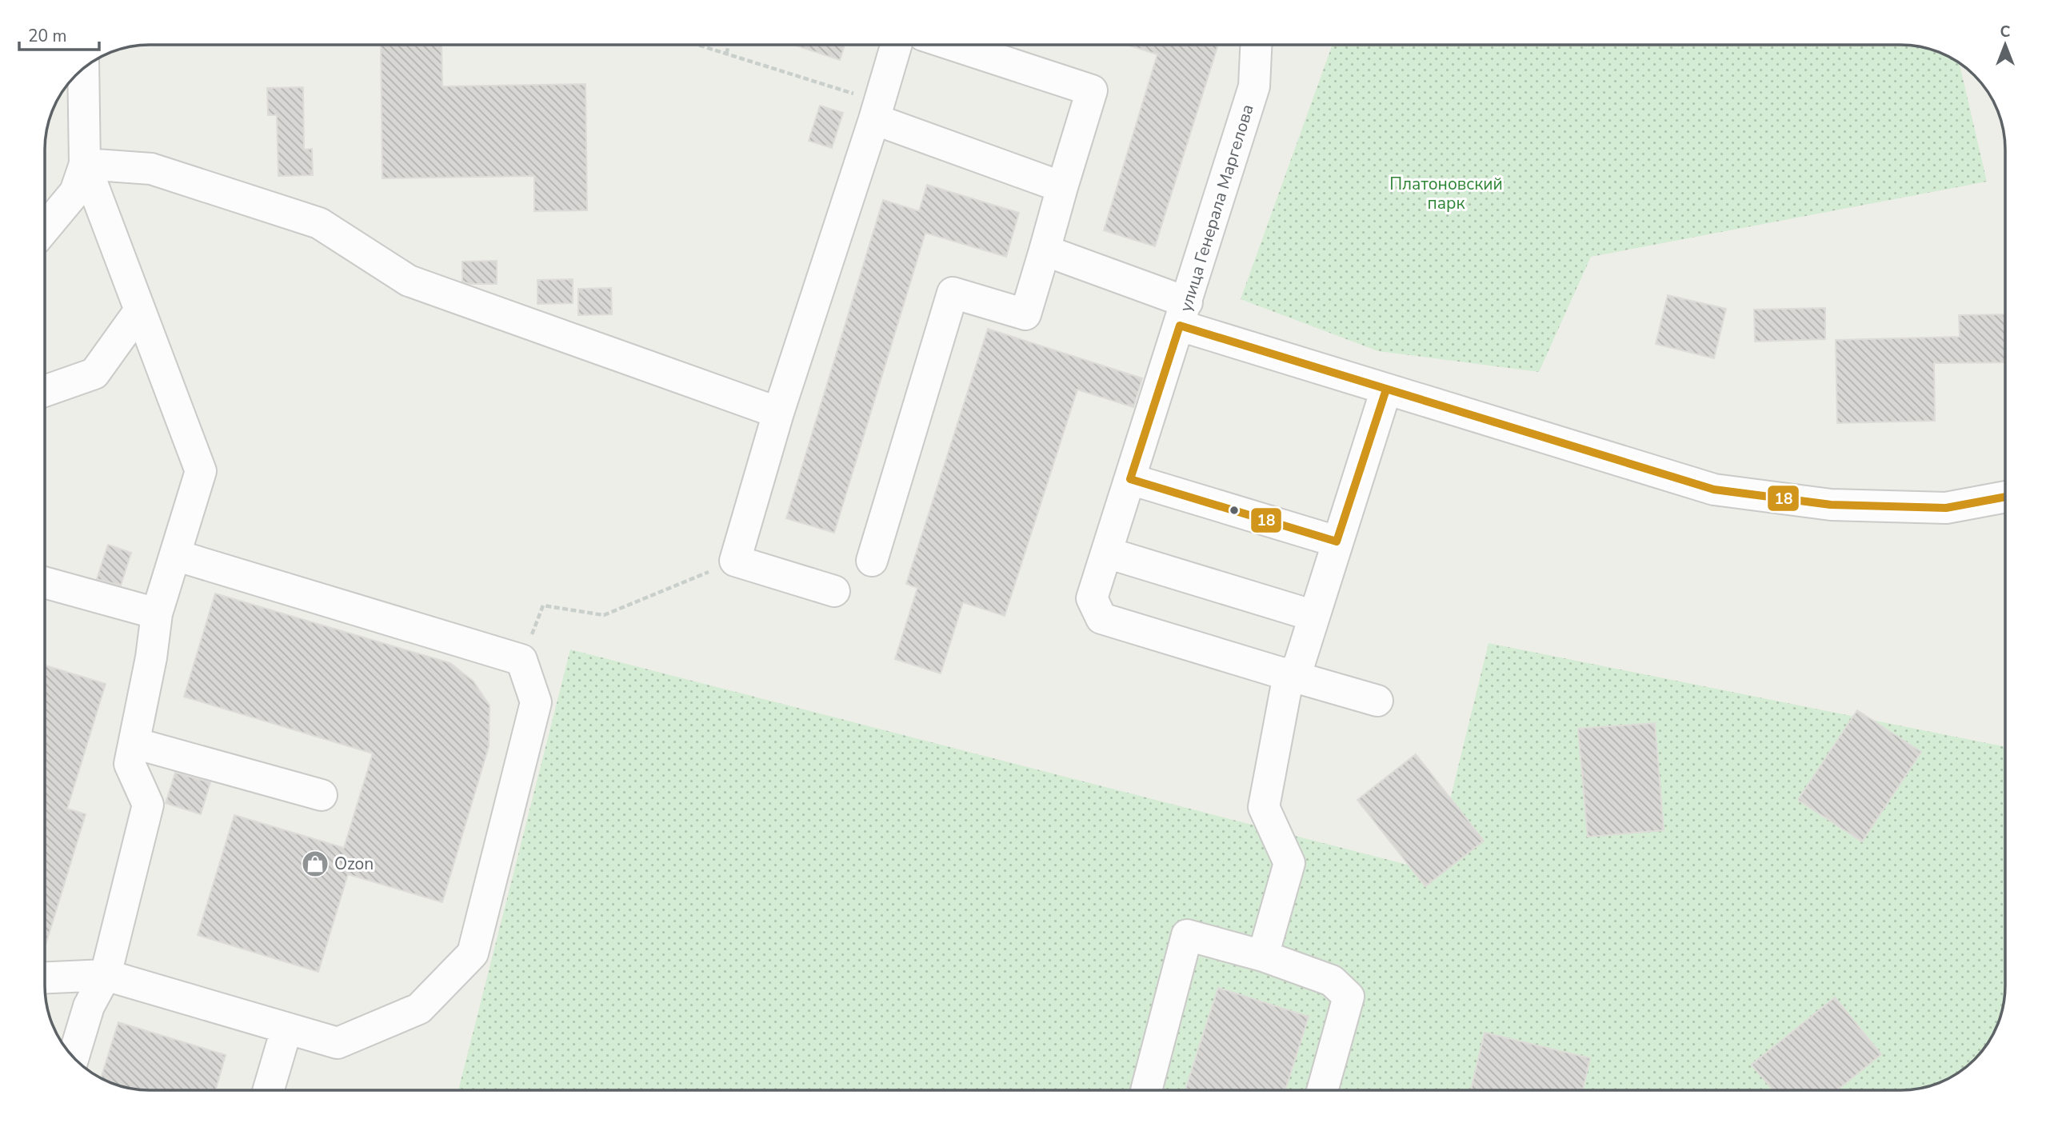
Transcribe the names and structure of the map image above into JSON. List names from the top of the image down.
{
  "streets": {
    "street": ["улица Генерала Маргелова"]
  },
  "parks": ["Платоновский парк"],
  "places": {
    "shop": ["Ozon"]
  },
  "lines": ["transit line 18"],
  "scale_bar": "20 m",
  "north": "top"
}
